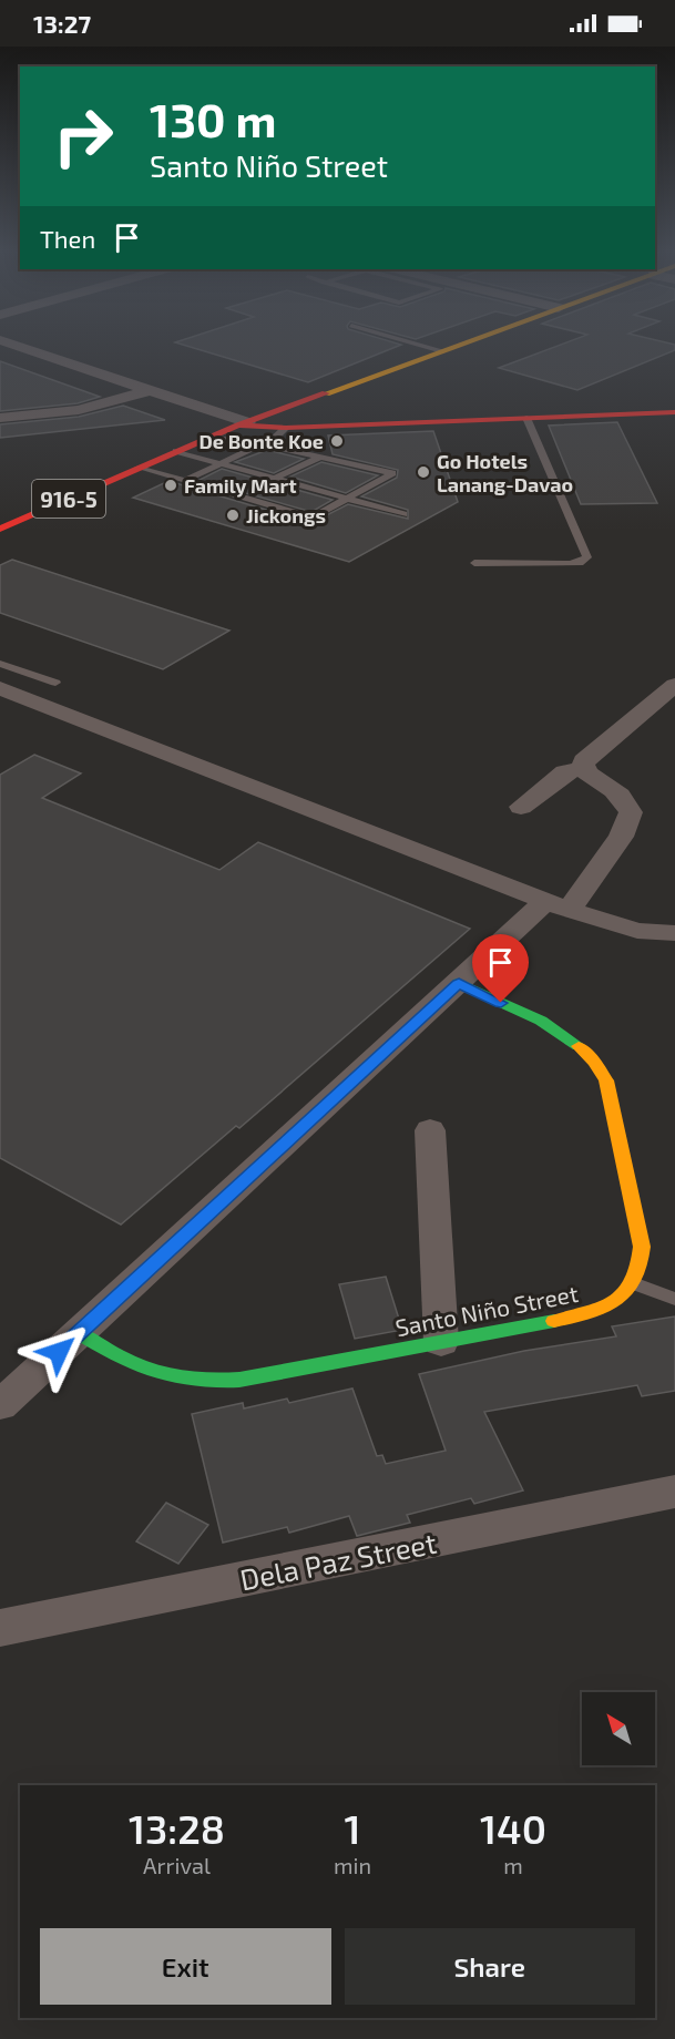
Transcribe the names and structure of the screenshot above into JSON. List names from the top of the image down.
{
  "streets": {
    "main road": ["916-5", "Santo Niño Street"],
    "street": ["Dela Paz Street"]
  },
  "places": [
    "De Bonte Koe",
    "Go Hotels Lanang-Davao",
    "Family Mart",
    "Jickongs"
  ],
  "north": "top left",
  "page": {
    "status": "13:27",
    "turn": ["130 m", "Santo Niño Street"],
    "then": "Then",
    "eta": [
      "13:28",
      "Arrival",
      "1",
      "min",
      "140",
      "m"
    ],
    "buttons": ["Exit", "Share"]
  }
}
